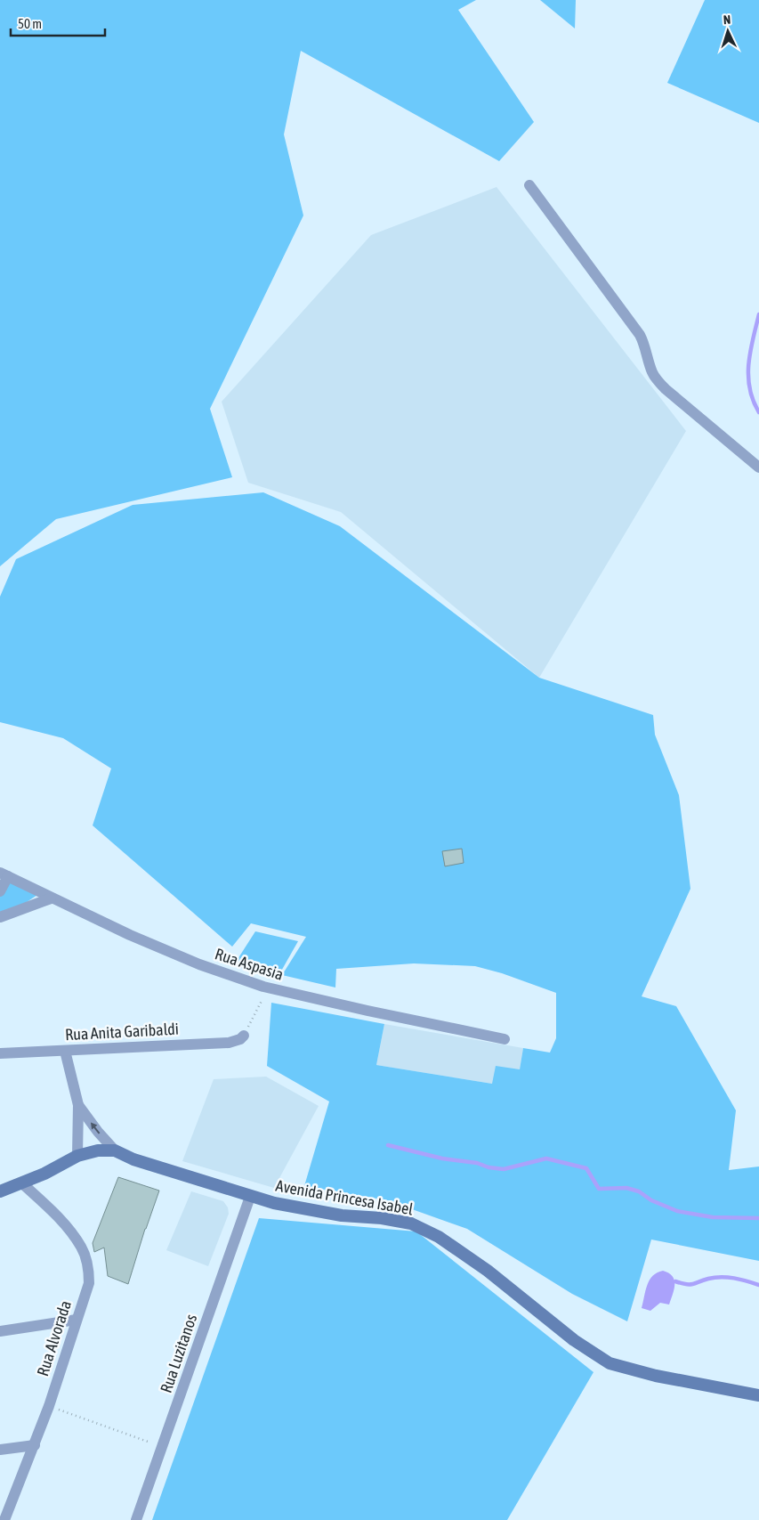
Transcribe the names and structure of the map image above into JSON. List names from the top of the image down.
{
  "streets": {
    "main road": ["Avenida Princesa Isabel"],
    "street": [
      "Rua Aspasia",
      "Rua Anita Garibaldi",
      "Rua Alvorada",
      "Rua Luzitanos"
    ]
  },
  "crossings": [
    ["Avenida Princesa Isabel", "Rua Alvorada"],
    ["Avenida Princesa Isabel", "Rua Luzitanos"]
  ],
  "scale_bar": "50 m",
  "north": "top"
}
